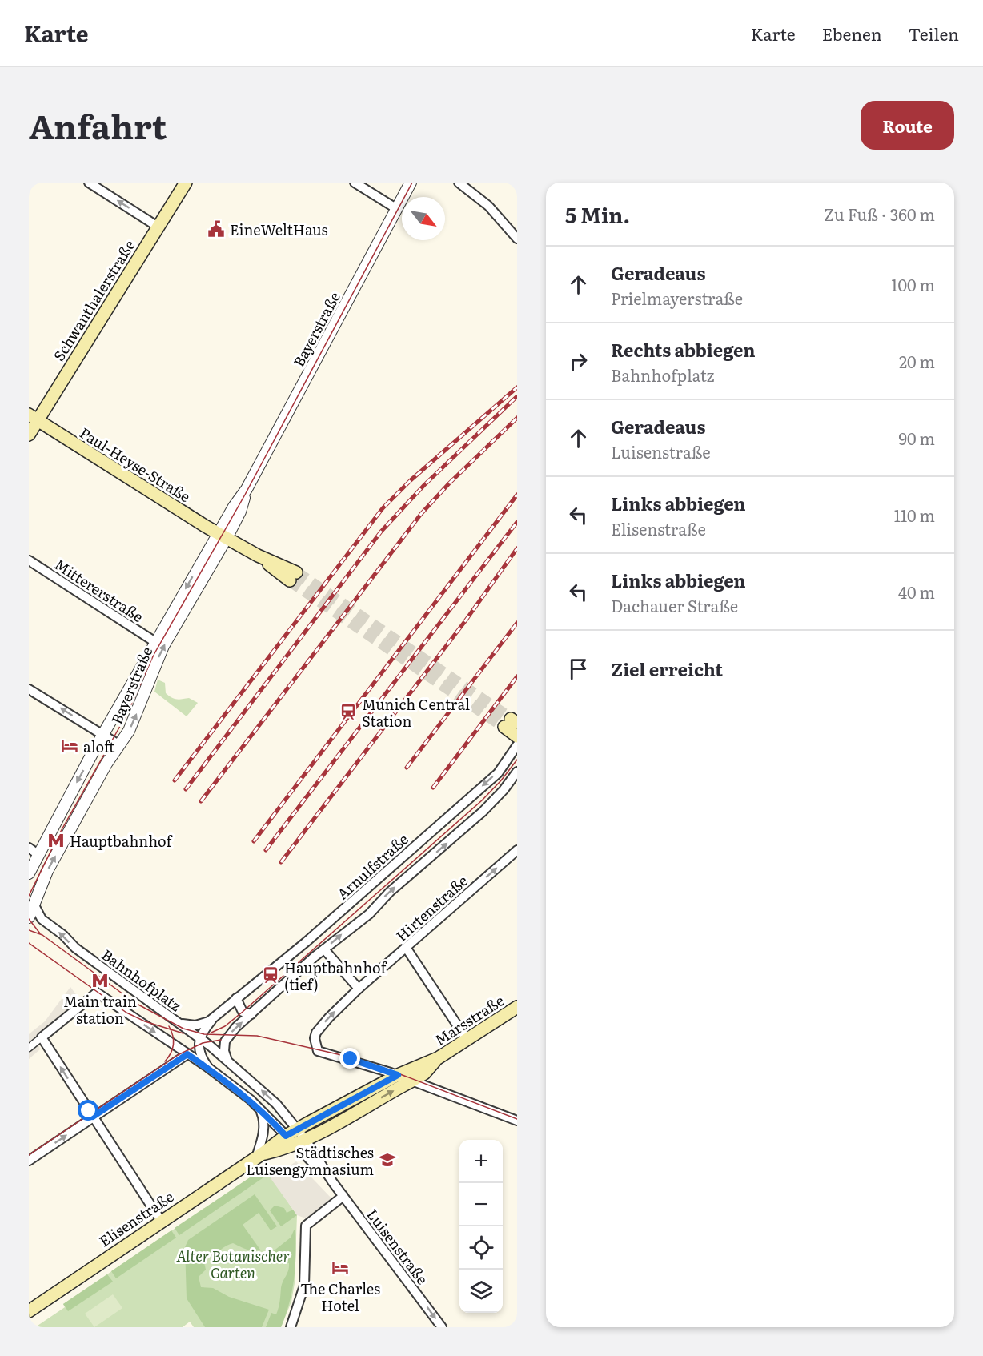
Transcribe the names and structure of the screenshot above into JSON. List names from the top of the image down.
{
  "streets": {
    "main road": [
      "Schwanthalerstraße",
      "Paul-Heyse-Straße",
      "Marsstraße",
      "Elisenstraße"
    ],
    "street": [
      "Bayerstraße",
      "Mittererstraße",
      "Arnulfstraße",
      "Hirtenstraße",
      "Bahnhofplatz",
      "Luisenstraße"
    ]
  },
  "crossings": [
    ["Schwanthalerstraße", "Paul-Heyse-Straße"],
    ["Bayerstraße", "Paul-Heyse-Straße"],
    ["Bayerstraße", "Mittererstraße"],
    ["Bayerstraße", "Bahnhofplatz"],
    ["Arnulfstraße", "Bahnhofplatz"],
    ["Hirtenstraße", "Marsstraße"],
    ["Hirtenstraße", "Elisenstraße"],
    ["Bahnhofplatz", "Luisenstraße"],
    ["Marsstraße", "Elisenstraße"],
    ["Elisenstraße", "Luisenstraße"]
  ],
  "one_way": ["Bahnhofplatz"],
  "parks": ["Alter Botanischer Garten"],
  "places": {
    "public building": ["EineWeltHaus"],
    "station": ["Munich Central Station", "Hauptbahnhof (tief)"],
    "hotel": ["aloft", "The Charles Hotel"],
    "metro station": ["Hauptbahnhof", "Main train station"],
    "school or university": ["Städtisches Luisengymnasium"]
  },
  "north": "bottom right",
  "page": {
    "header": "Karte",
    "nav": ["Karte", "Ebenen", "Teilen"],
    "title": "Anfahrt",
    "buttons": "Route",
    "heading": ["5 Min.", "Zu Fuß · 360 m"],
    "list": [
      ["Geradeaus", "Prielmayerstraße", "100 m"],
      ["Rechts abbiegen", "Bahnhofplatz", "20 m"],
      ["Geradeaus", "Luisenstraße", "90 m"],
      ["Links abbiegen", "Elisenstraße", "110 m"],
      ["Links abbiegen", "Dachauer Straße", "40 m"],
      "Ziel erreicht"
    ],
    "map_buttons": ["+", "−"]
  }
}
